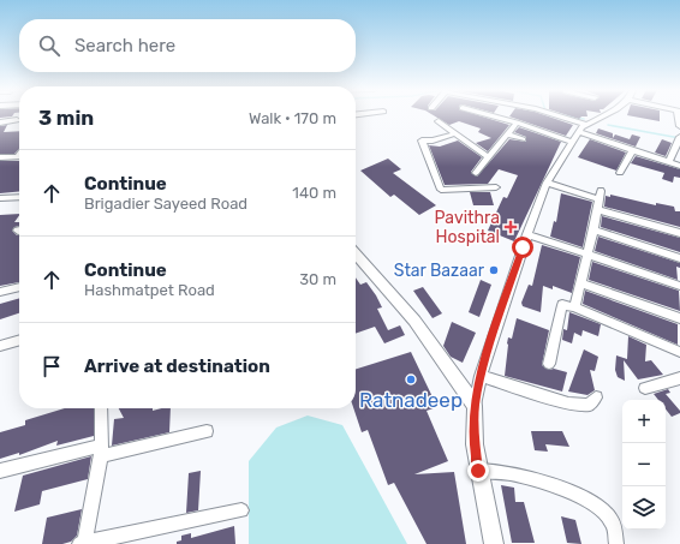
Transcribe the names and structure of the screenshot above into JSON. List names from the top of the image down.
{
  "places": {
    "health": ["Pavithra Hospital"],
    "other": ["Star Bazaar", "Ratnadeep"]
  },
  "page": {
    "search": "Search here",
    "heading": ["3 min", "Walk · 170 m"],
    "list": [
      ["Continue", "Brigadier Sayeed Road", "140 m"],
      ["Continue", "Hashmatpet Road", "30 m"],
      "Arrive at destination"
    ],
    "map_buttons": ["+", "−"]
  }
}
